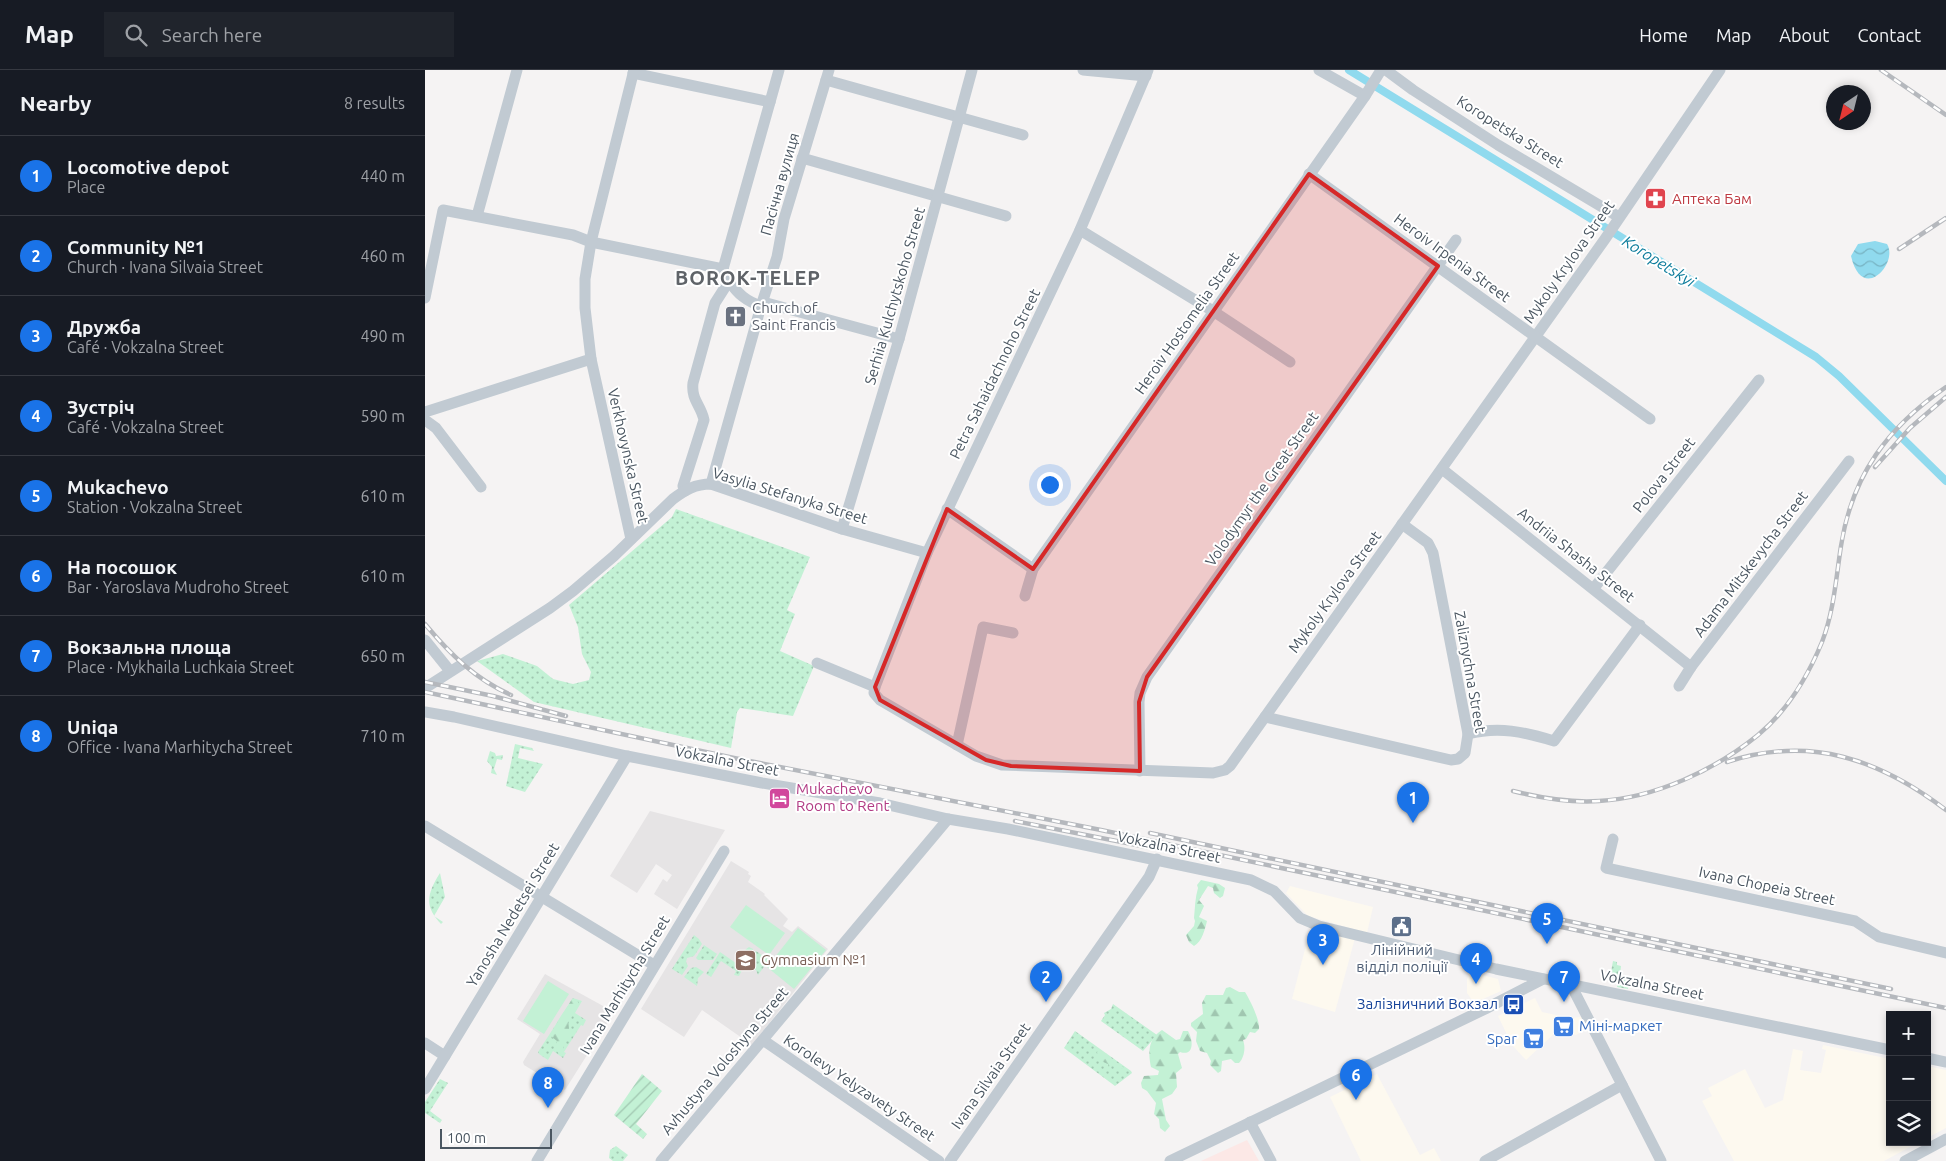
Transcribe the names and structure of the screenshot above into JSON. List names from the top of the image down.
{
  "streets": {
    "street": [
      "Koropetska Street",
      "Пасічна вулиця",
      "Heroiv Irpenia Street",
      "Mykoly Krylova Street",
      "Serhiia Kulchytskoho Street",
      "Heroiv Hostomelia Street",
      "Petra Sahaidachnoho Street",
      "Verkhovynska Street",
      "Polova Street",
      "Volodymyr the Great Street",
      "Vasylia Stefanyka Street",
      "Andriia Shasha Street",
      "Adama Mitskevycha Street",
      "Zaliznychna Street",
      "Vokzalna Street",
      "Ivana Chopeia Street",
      "Yanosha Nedetsei Street",
      "Ivana Marhitycha Street",
      "Avhustyna Voloshyna Street",
      "Ivana Silvaia Street",
      "Korolevy Yelyzavety Street"
    ]
  },
  "crossings": [
    ["Koropetska Street", "Mykoly Krylova Street"],
    ["Koropetska Street", "Heroiv Hostomelia Street"],
    ["Пасічна вулиця", "Vasylia Stefanyka Street"],
    ["Heroiv Irpenia Street", "Mykoly Krylova Street"],
    ["Heroiv Irpenia Street", "Heroiv Hostomelia Street"],
    ["Heroiv Irpenia Street", "Volodymyr the Great Street"],
    ["Mykoly Krylova Street", "Petra Sahaidachnoho Street"],
    ["Mykoly Krylova Street", "Volodymyr the Great Street"],
    ["Mykoly Krylova Street", "Andriia Shasha Street"],
    ["Mykoly Krylova Street", "Zaliznychna Street"],
    ["Serhiia Kulchytskoho Street", "Vasylia Stefanyka Street"],
    ["Petra Sahaidachnoho Street", "Vasylia Stefanyka Street"],
    ["Verkhovynska Street", "Vasylia Stefanyka Street"],
    ["Polova Street", "Andriia Shasha Street"],
    ["Andriia Shasha Street", "Adama Mitskevycha Street"],
    ["Vokzalna Street", "Yanosha Nedetsei Street"],
    ["Vokzalna Street", "Avhustyna Voloshyna Street"],
    ["Vokzalna Street", "Ivana Silvaia Street"],
    ["Avhustyna Voloshyna Street", "Korolevy Yelyzavety Street"]
  ],
  "districts": ["BOROK-TELEP"],
  "water": ["Koropetskyi"],
  "places": {
    "pharmacy": ["Аптека Бам"],
    "church": ["Church of Saint Francis"],
    "hotel": ["Mukachevo Room to Rent"],
    "public building": ["Лінійний відділ поліції"],
    "school or university": ["Gymnasium №1"],
    "bus stop": ["Залізничний Вокзал"],
    "supermarket": ["Міні-маркет", "Spar"]
  },
  "scale_bar": "100 m",
  "north": "bottom left",
  "page": {
    "header": "Map",
    "search": "Search here",
    "nav": [
      "Home",
      "Map",
      "About",
      "Contact"
    ],
    "heading": ["Nearby", "8 results"],
    "list": [
      {
        "mark": "1",
        "name": "Locomotive depot",
        "note": "Place",
        "value": "440 m"
      },
      {
        "mark": "2",
        "name": "Community №1",
        "note": "Church · Ivana Silvaia Street",
        "value": "460 m"
      },
      {
        "mark": "3",
        "name": "Дружба",
        "note": "Café · Vokzalna Street",
        "value": "490 m"
      },
      {
        "mark": "4",
        "name": "Зустріч",
        "note": "Café · Vokzalna Street",
        "value": "590 m"
      },
      {
        "mark": "5",
        "name": "Mukachevo",
        "note": "Station · Vokzalna Street",
        "value": "610 m"
      },
      {
        "mark": "6",
        "name": "На посошок",
        "note": "Bar · Yaroslava Mudroho Street",
        "value": "610 m"
      },
      {
        "mark": "7",
        "name": "Вокзальна площа",
        "note": "Place · Mykhaila Luchkaia Street",
        "value": "650 m"
      },
      {
        "mark": "8",
        "name": "Uniqa",
        "note": "Office · Ivana Marhitycha Street",
        "value": "710 m"
      }
    ],
    "pins": [
      "1",
      "5",
      "3",
      "4",
      "2",
      "7",
      "6",
      "8"
    ],
    "map_buttons": ["+", "−"],
    "scale": "100 m"
  }
}
